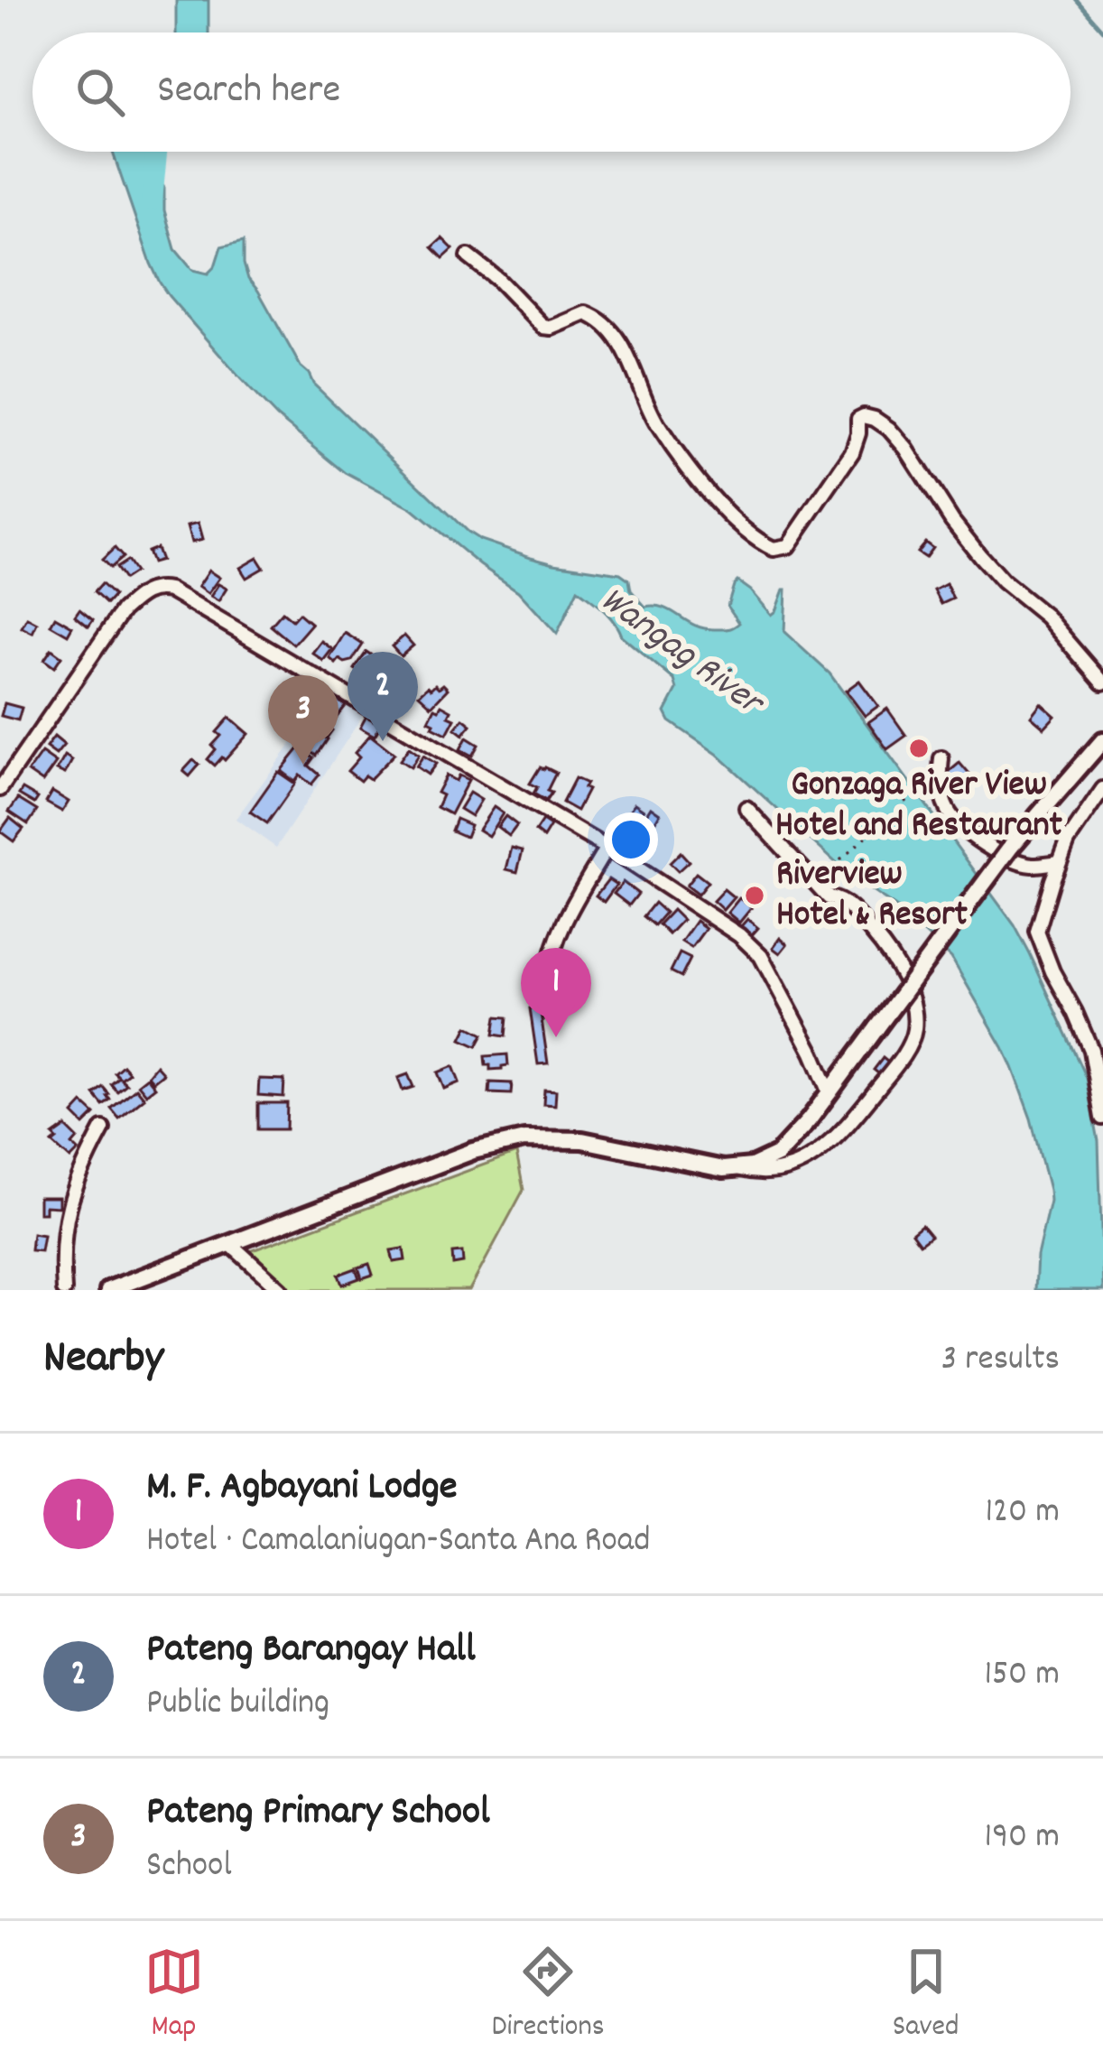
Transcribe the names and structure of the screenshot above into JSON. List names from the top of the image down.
{
  "water": ["Wangag River"],
  "places": ["Gonzaga River View Hotel and Restaurant", "Riverview Hotel & Resort"],
  "page": {
    "search": "Search here",
    "pins": ["2", "3", "1"],
    "heading": ["Nearby", "3 results"],
    "list": [
      {
        "mark": "1",
        "name": "M. F. Agbayani Lodge",
        "note": "Hotel · Camalaniugan-Santa Ana Road",
        "value": "120 m"
      },
      {
        "mark": "2",
        "name": "Pateng Barangay Hall",
        "note": "Public building",
        "value": "150 m"
      },
      {
        "mark": "3",
        "name": "Pateng Primary School",
        "note": "School",
        "value": "190 m"
      }
    ],
    "nav": ["Map", "Directions", "Saved"]
  }
}
